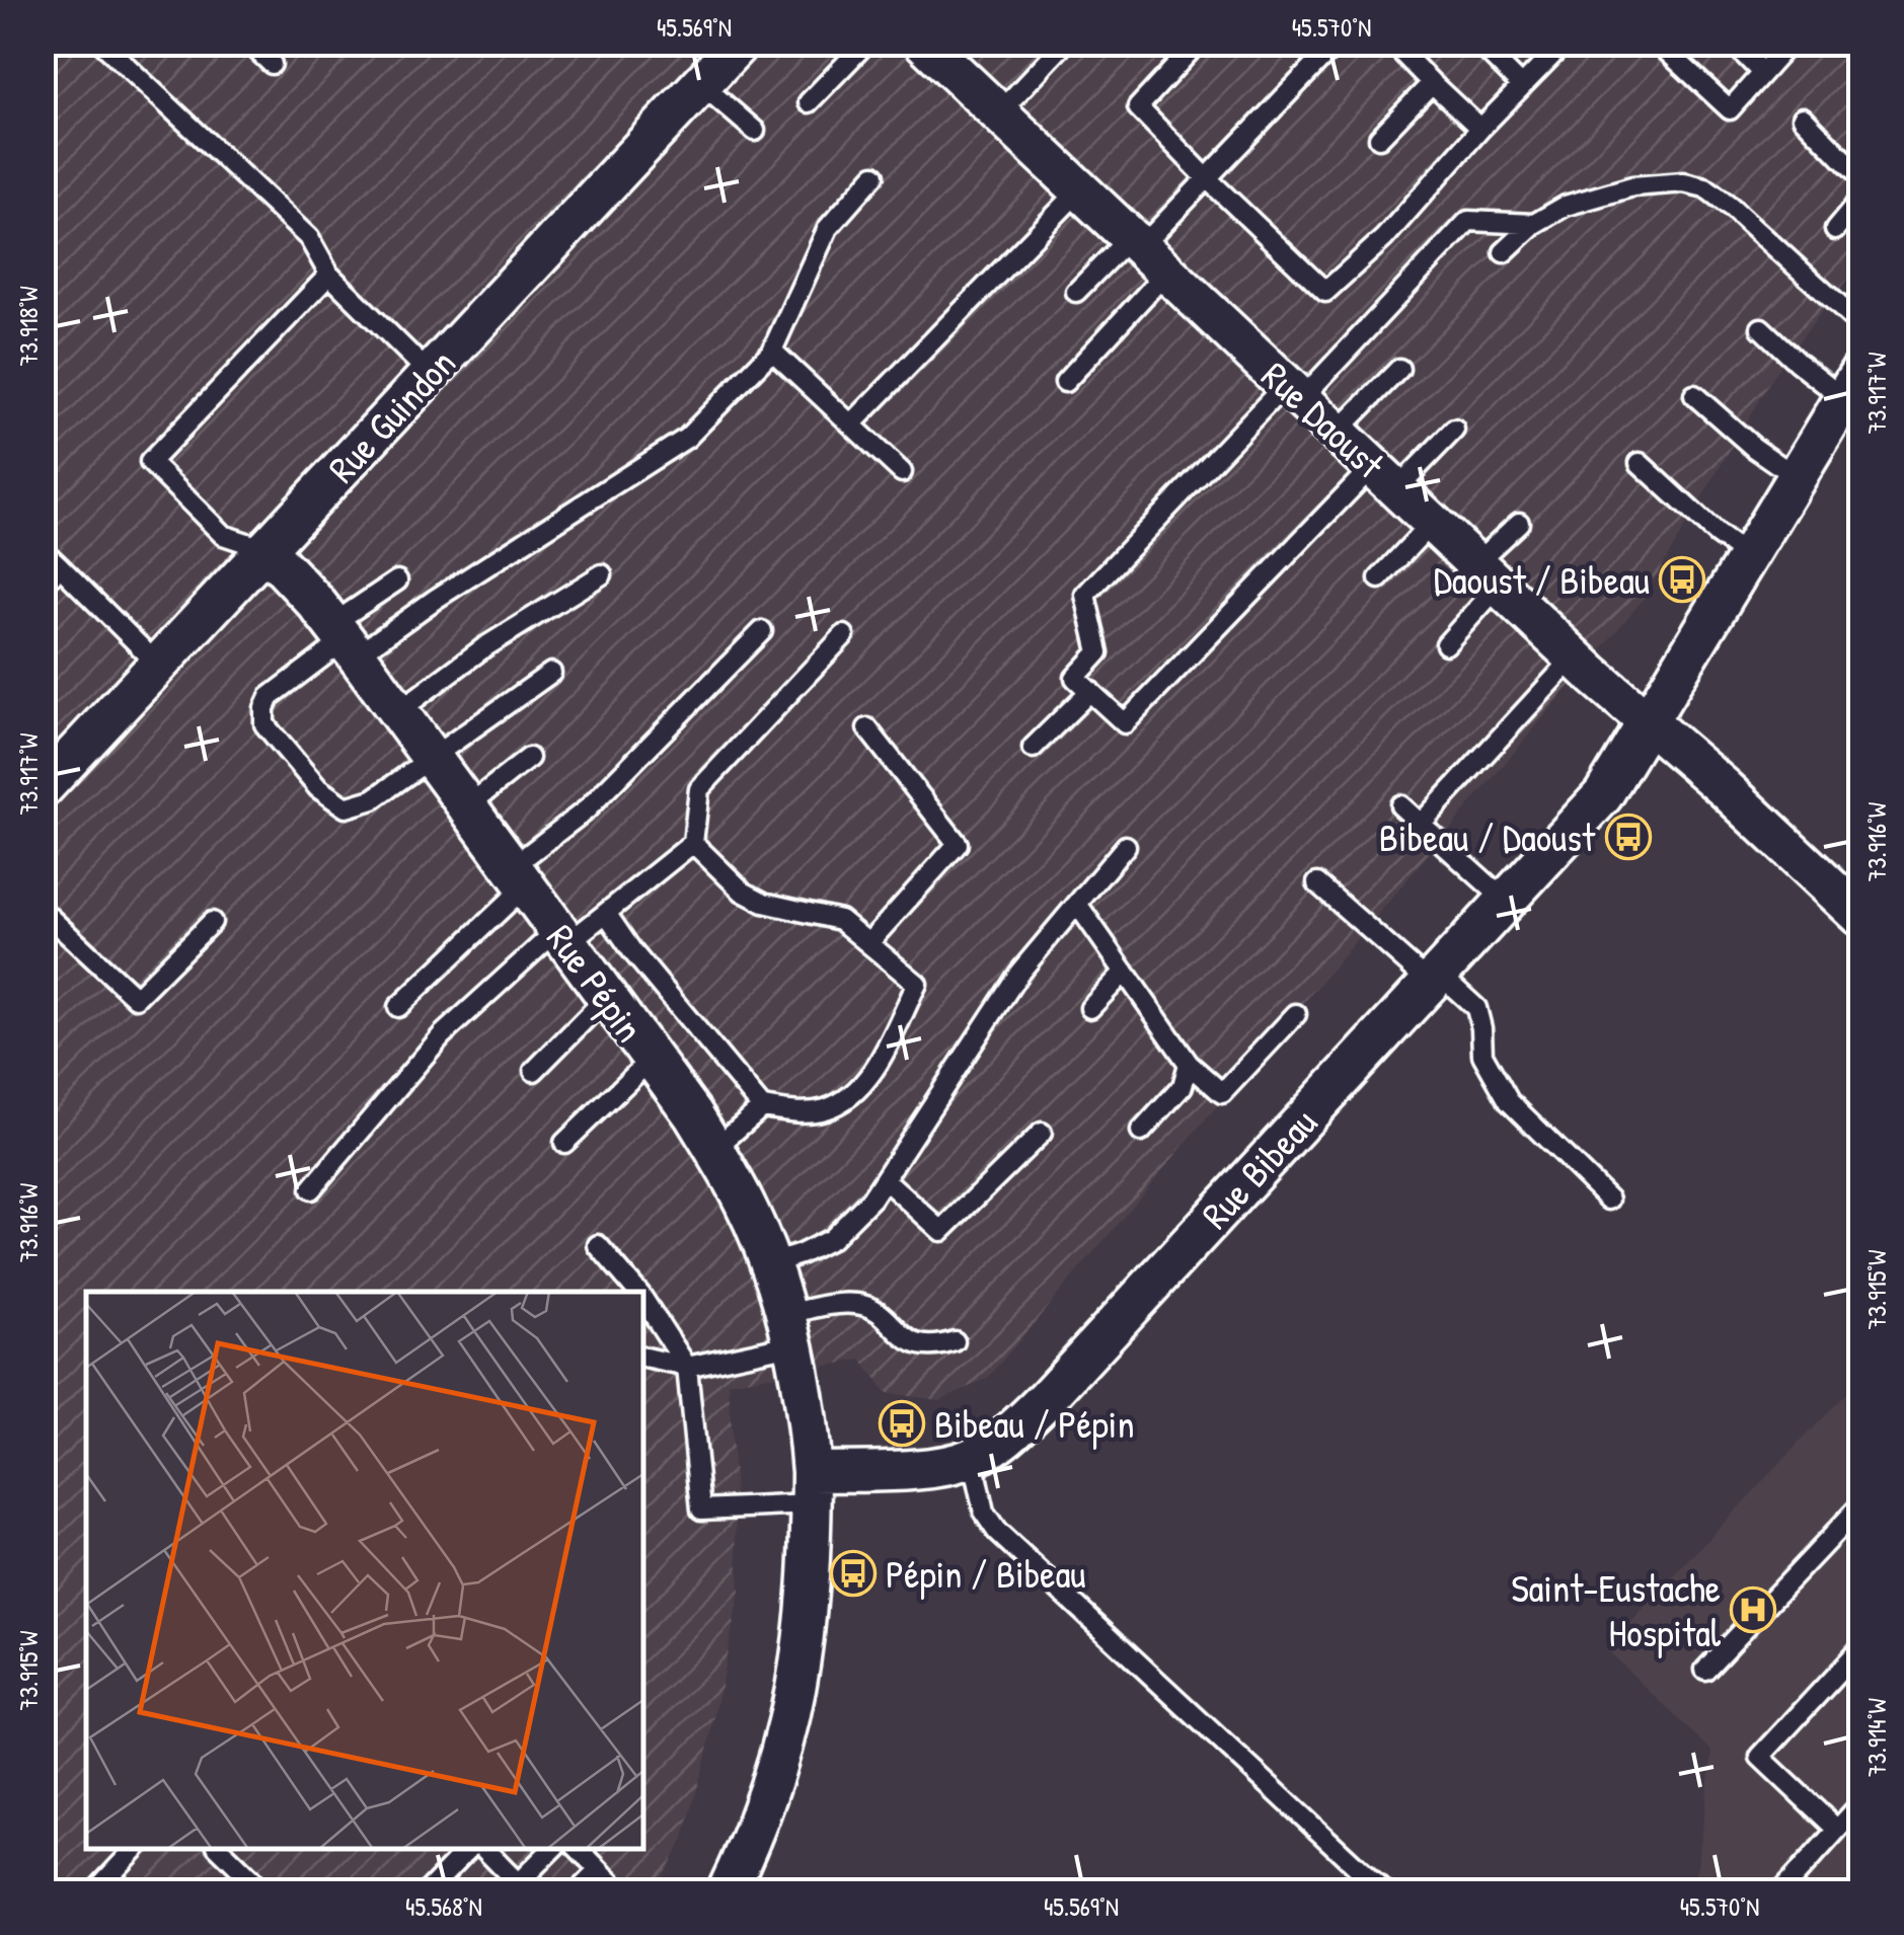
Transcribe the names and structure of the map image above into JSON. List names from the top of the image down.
{
  "streets": {
    "street": [
      "Rue Guindon",
      "Rue Daoust",
      "Rue Pépin",
      "Rue Bibeau"
    ]
  },
  "crossings": [
    ["Rue Guindon", "Rue Pépin"],
    ["Rue Daoust", "Rue Bibeau"],
    ["Rue Pépin", "Rue Bibeau"]
  ],
  "places": {
    "bus stop": [
      "Daoust / Bibeau",
      "Bibeau / Daoust",
      "Bibeau / Pépin",
      "Pépin / Bibeau"
    ],
    "hospital": ["Saint-Eustache Hospital"]
  },
  "coordinates": [
    "45.569°N",
    "45.570°N",
    "73.918°W",
    "73.917°W",
    "73.916°W",
    "73.915°W",
    "73.914°W",
    "45.568°N"
  ]
}
